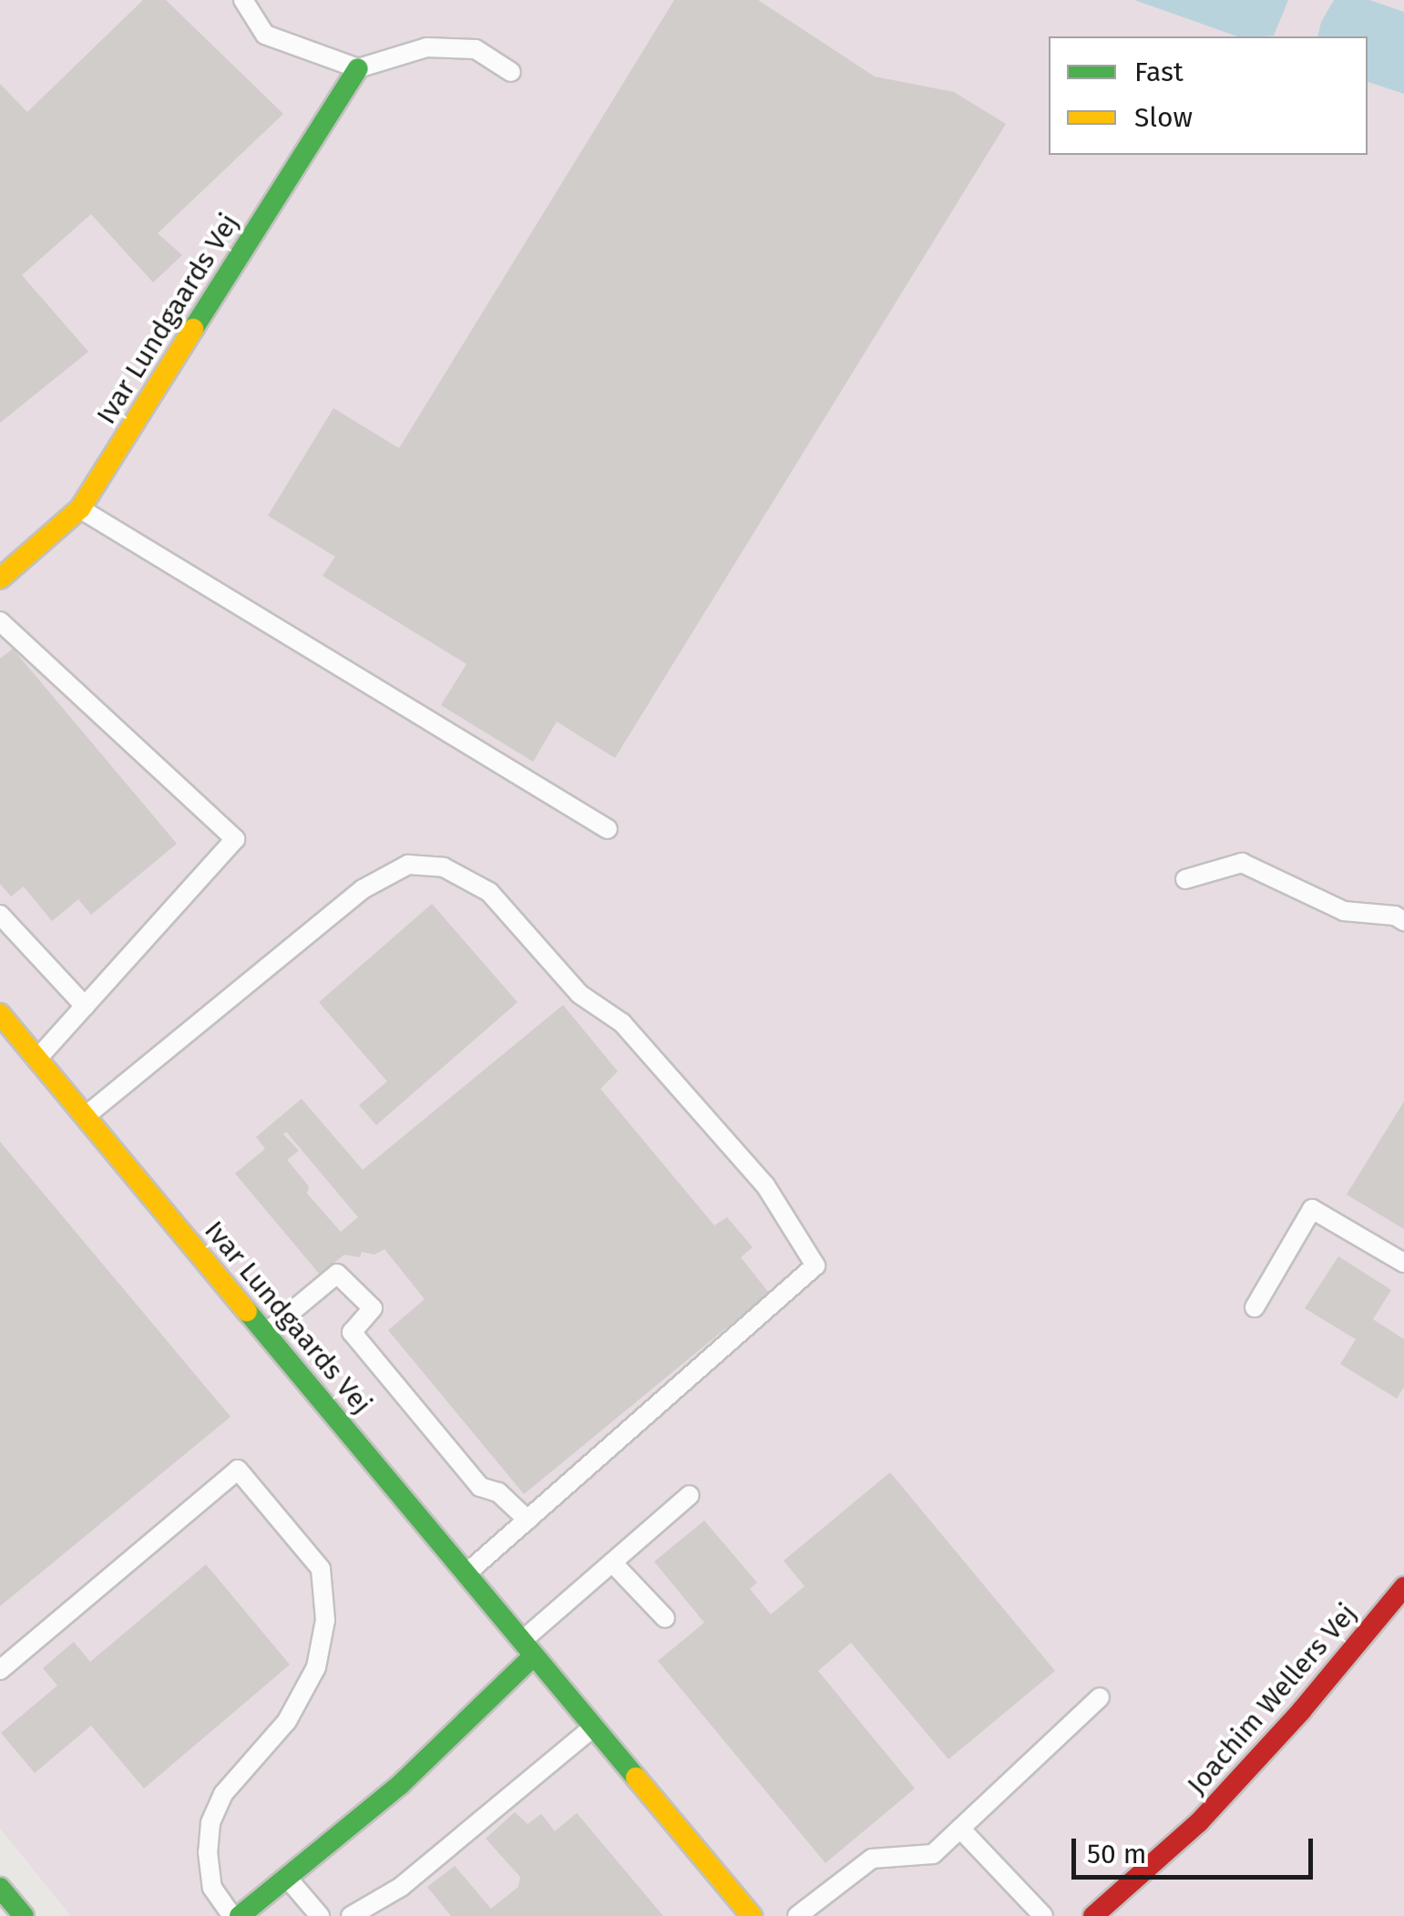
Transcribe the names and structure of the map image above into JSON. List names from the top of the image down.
{
  "streets": {
    "street": ["Ivar Lundgaards Vej", "Joachim Wellers Vej"]
  },
  "legend": ["Fast", "Slow"],
  "scale_bar": "50 m"
}
